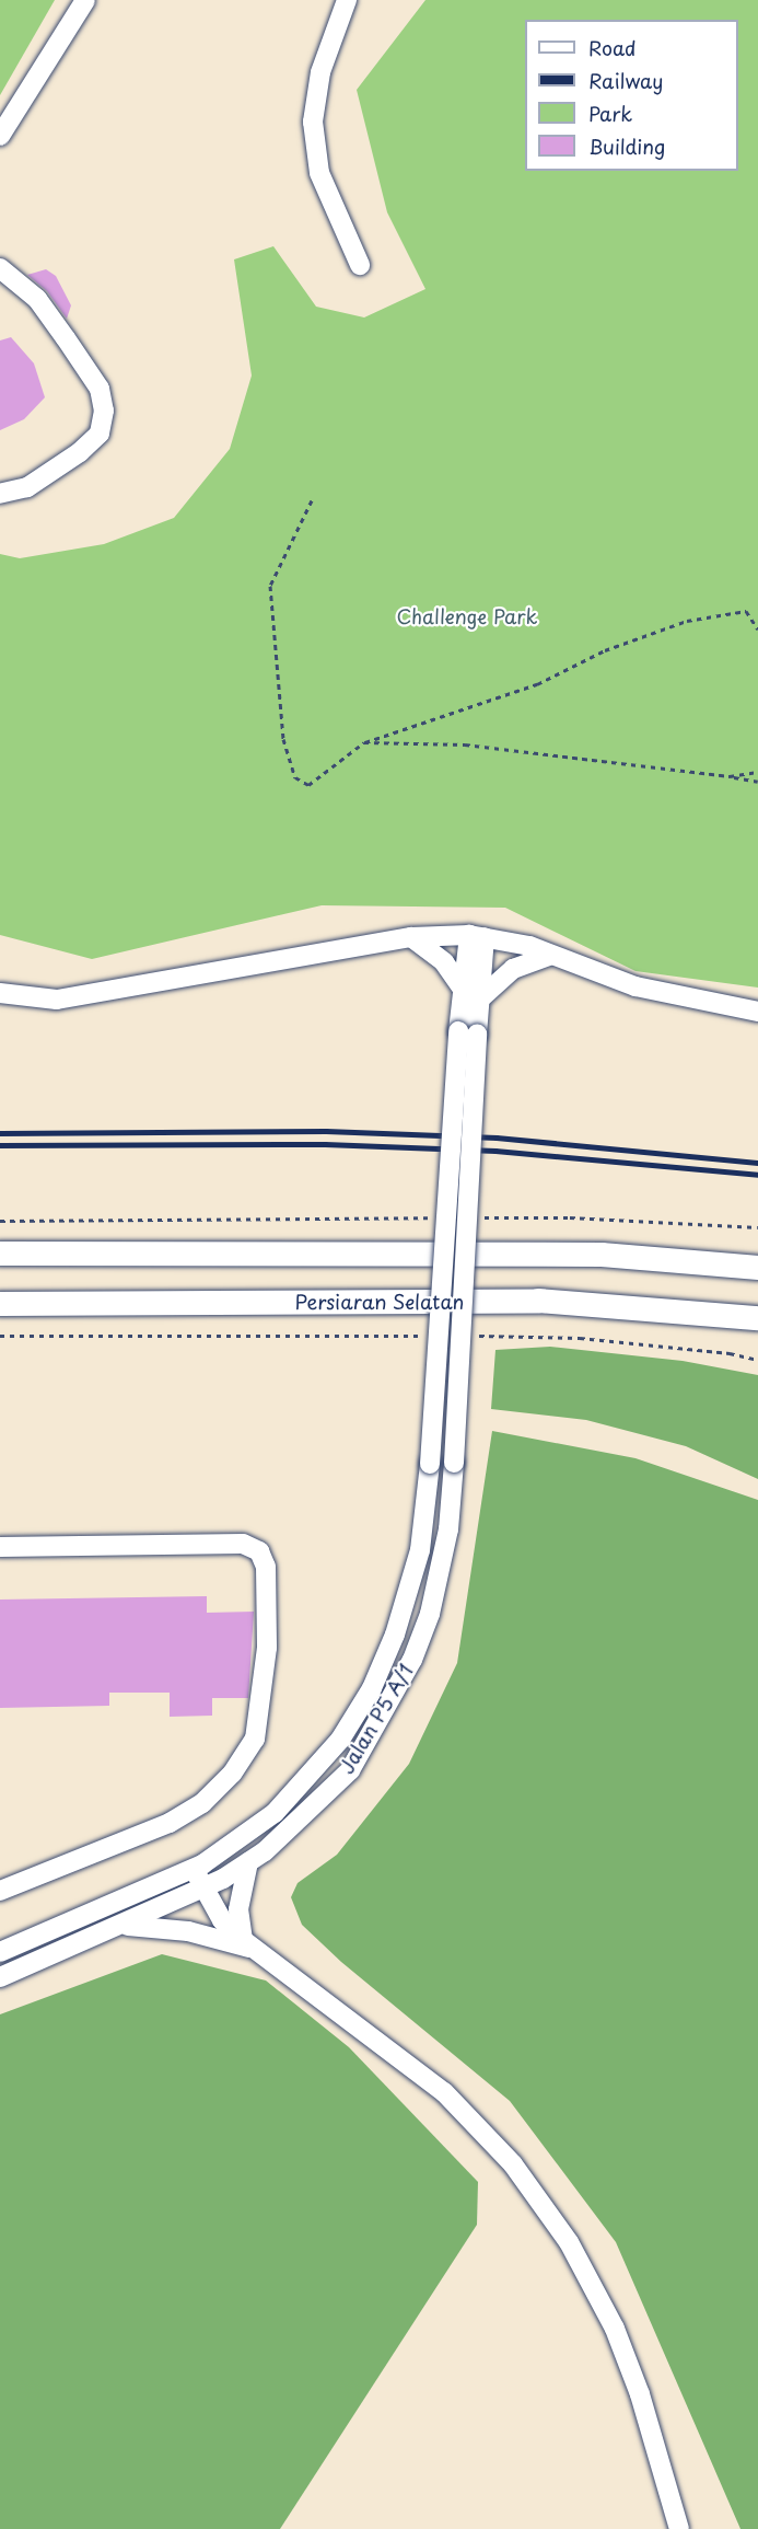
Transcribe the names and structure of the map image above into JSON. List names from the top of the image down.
{
  "streets": {
    "main road": ["Persiaran Selatan"],
    "street": ["Jalan P5 A/1"]
  },
  "parks": ["Challenge Park"],
  "legend": [
    "Road",
    "Railway",
    "Park",
    "Building"
  ]
}
